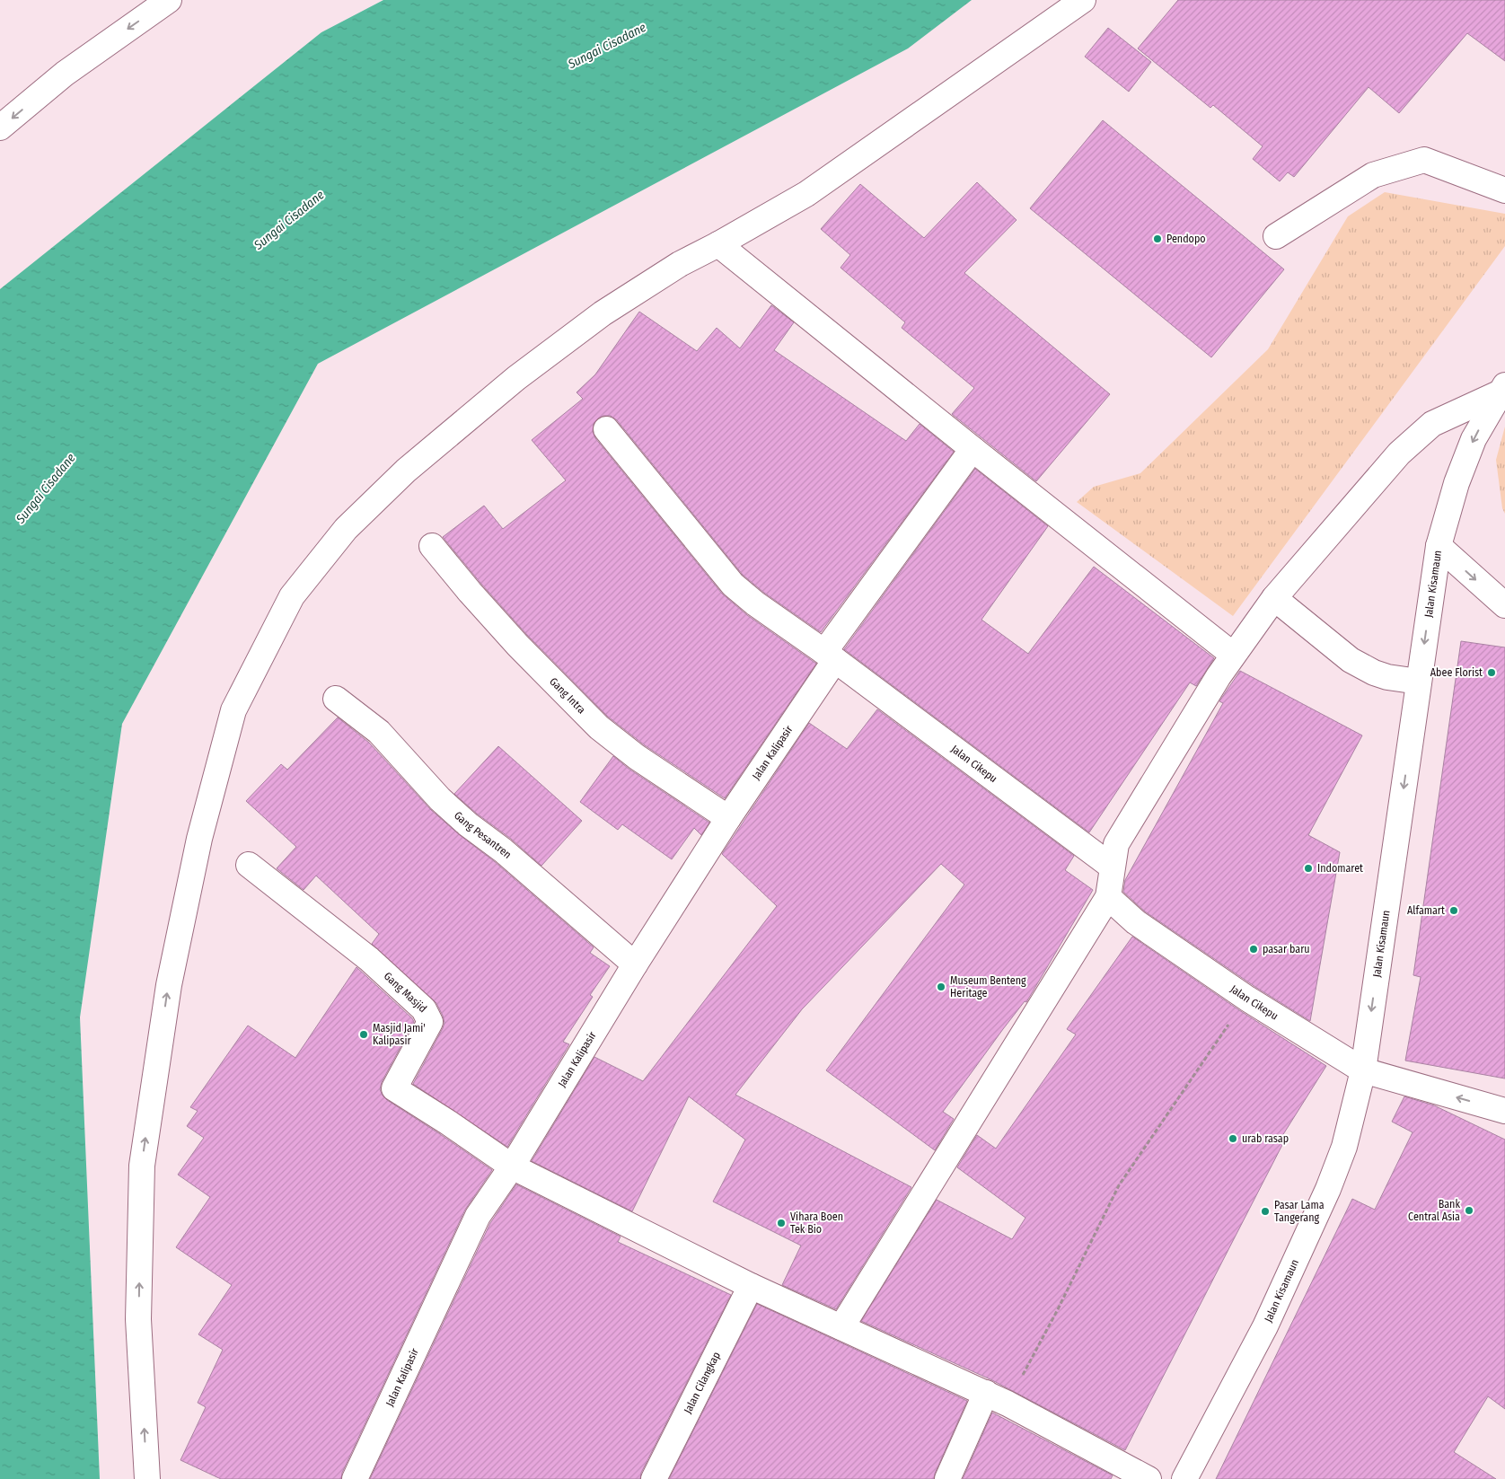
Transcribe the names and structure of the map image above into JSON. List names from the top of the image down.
{
  "streets": {
    "street": [
      "Jalan Kisamaun",
      "Gang Intra",
      "Jalan Kalipasir",
      "Jalan Cikepu",
      "Gang Pesantren",
      "Gang Masjid",
      "Jalan Cilangkap"
    ]
  },
  "crossings": [
    ["Jalan Kisamaun", "Jalan Cikepu"],
    ["Gang Intra", "Jalan Kalipasir"],
    ["Jalan Kalipasir", "Jalan Cikepu"],
    ["Jalan Kalipasir", "Gang Pesantren"],
    ["Jalan Kalipasir", "Gang Masjid"]
  ],
  "one_way": ["Jalan Kisamaun"],
  "water": ["Sungai Cisadane"],
  "places": [
    "Pendopo",
    "Abee Florist",
    "Indomaret",
    "Alfamart",
    "pasar baru",
    "Museum Benteng Heritage",
    "Masjid Jami' Kalipasir",
    "urab rasap",
    "Bank Central Asia",
    "Pasar Lama Tangerang",
    "Vihara Boen Tek Bio"
  ]
}
